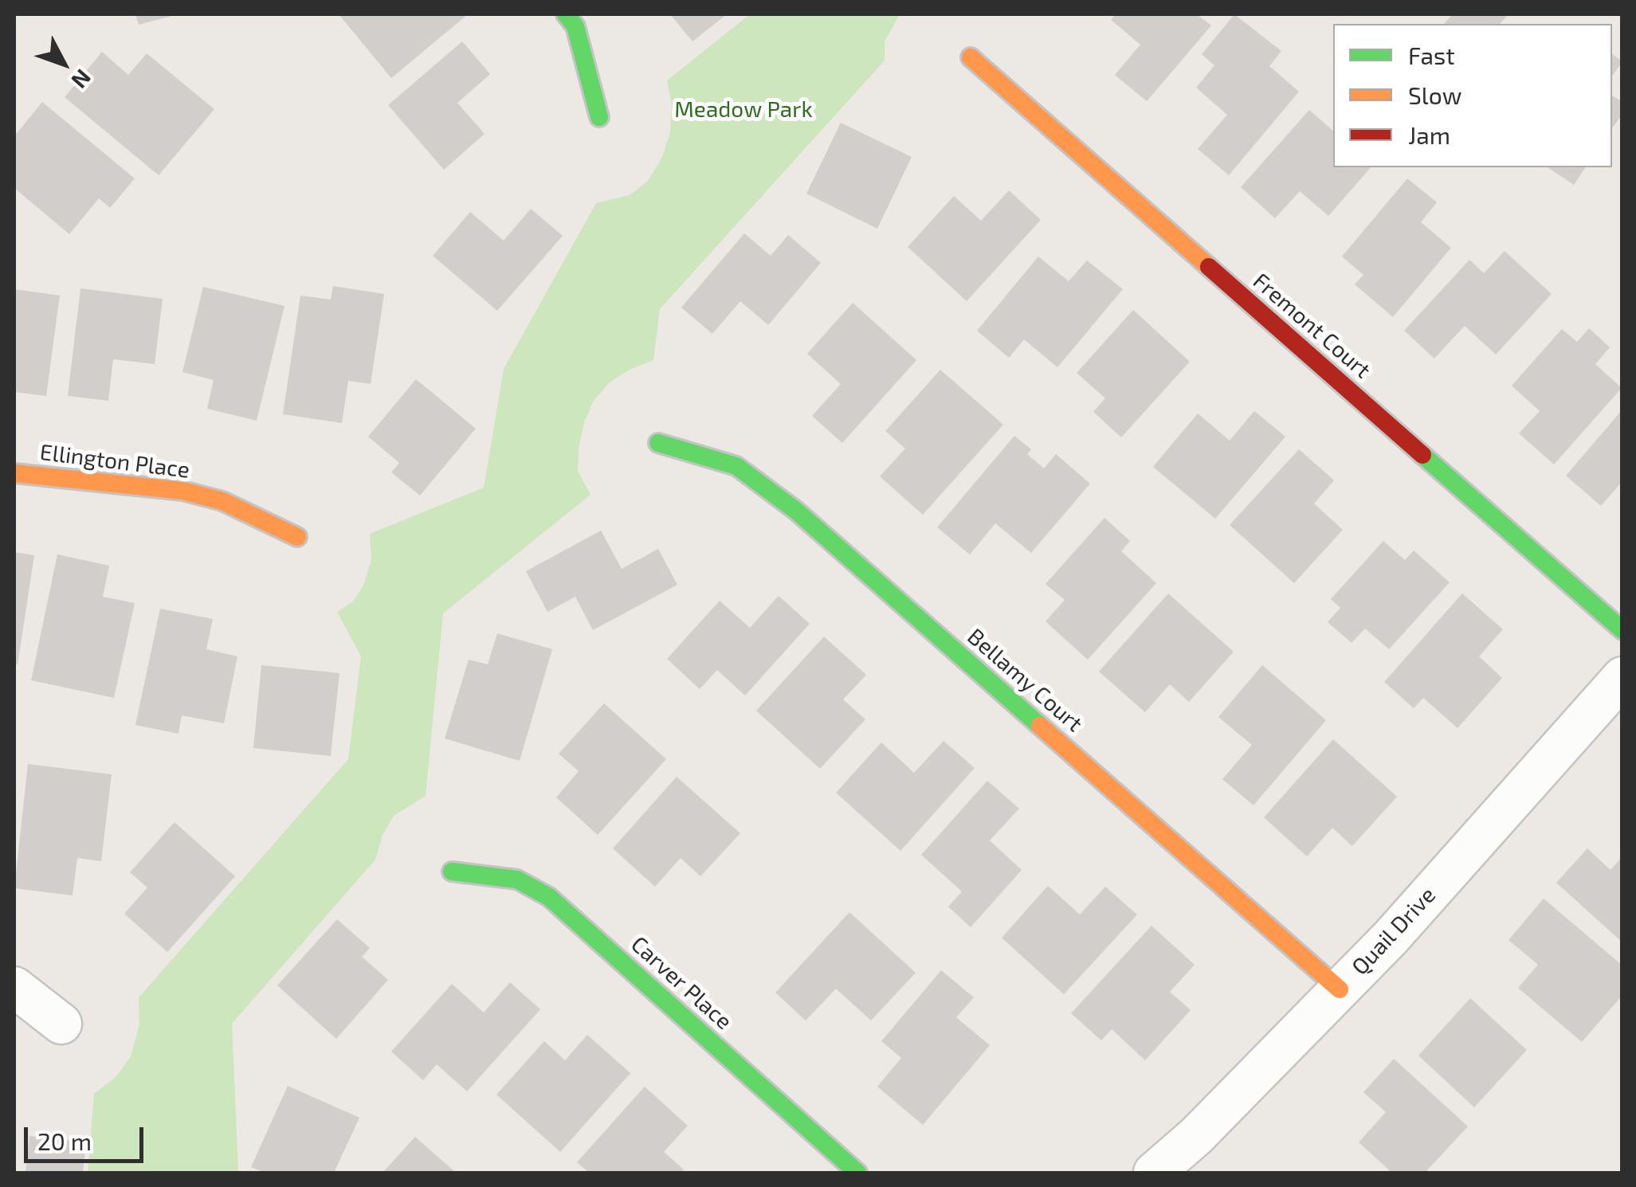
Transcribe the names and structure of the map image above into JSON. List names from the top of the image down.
{
  "streets": {
    "street": [
      "Fremont Court",
      "Ellington Place",
      "Bellamy Court",
      "Quail Drive",
      "Carver Place"
    ]
  },
  "crossings": [
    ["Bellamy Court", "Quail Drive"]
  ],
  "parks": ["Meadow Park"],
  "legend": ["Fast", "Slow", "Jam"],
  "scale_bar": "20 m",
  "north": "bottom right"
}
